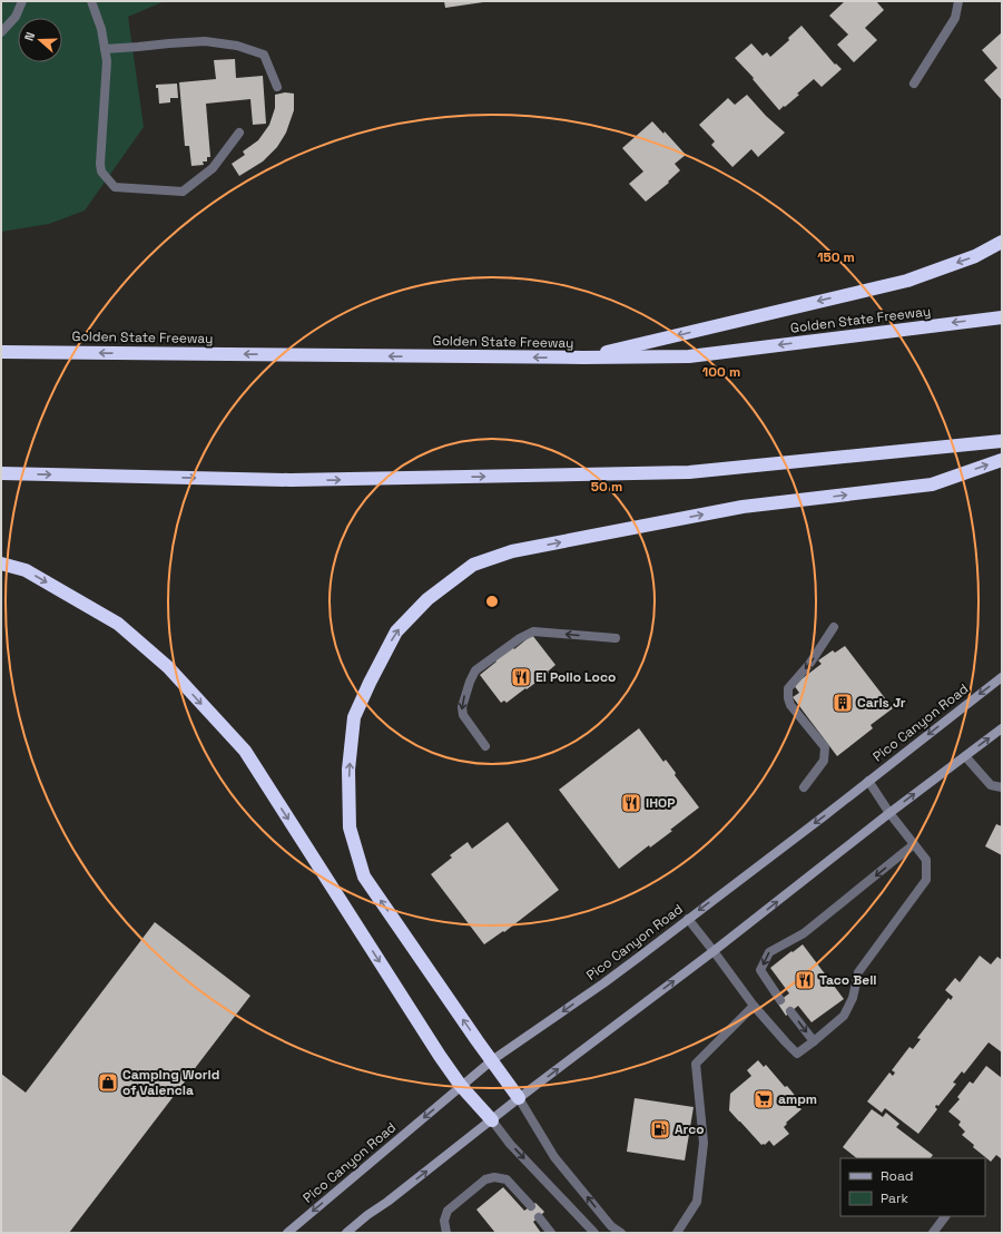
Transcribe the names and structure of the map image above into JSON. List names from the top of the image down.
{
  "streets": {
    "highway": ["Golden State Freeway"],
    "main road": ["Pico Canyon Road"]
  },
  "places": {
    "restaurant": ["El Pollo Loco", "IHOP", "Taco Bell"],
    "building": ["Carls Jr"],
    "shop": ["Camping World of Valencia"],
    "supermarket": ["ampm"],
    "fuel station": ["Arco"]
  },
  "legend": ["Road", "Park"],
  "north": "left",
  "rings": ["150 m", "100 m", "50 m"]
}
